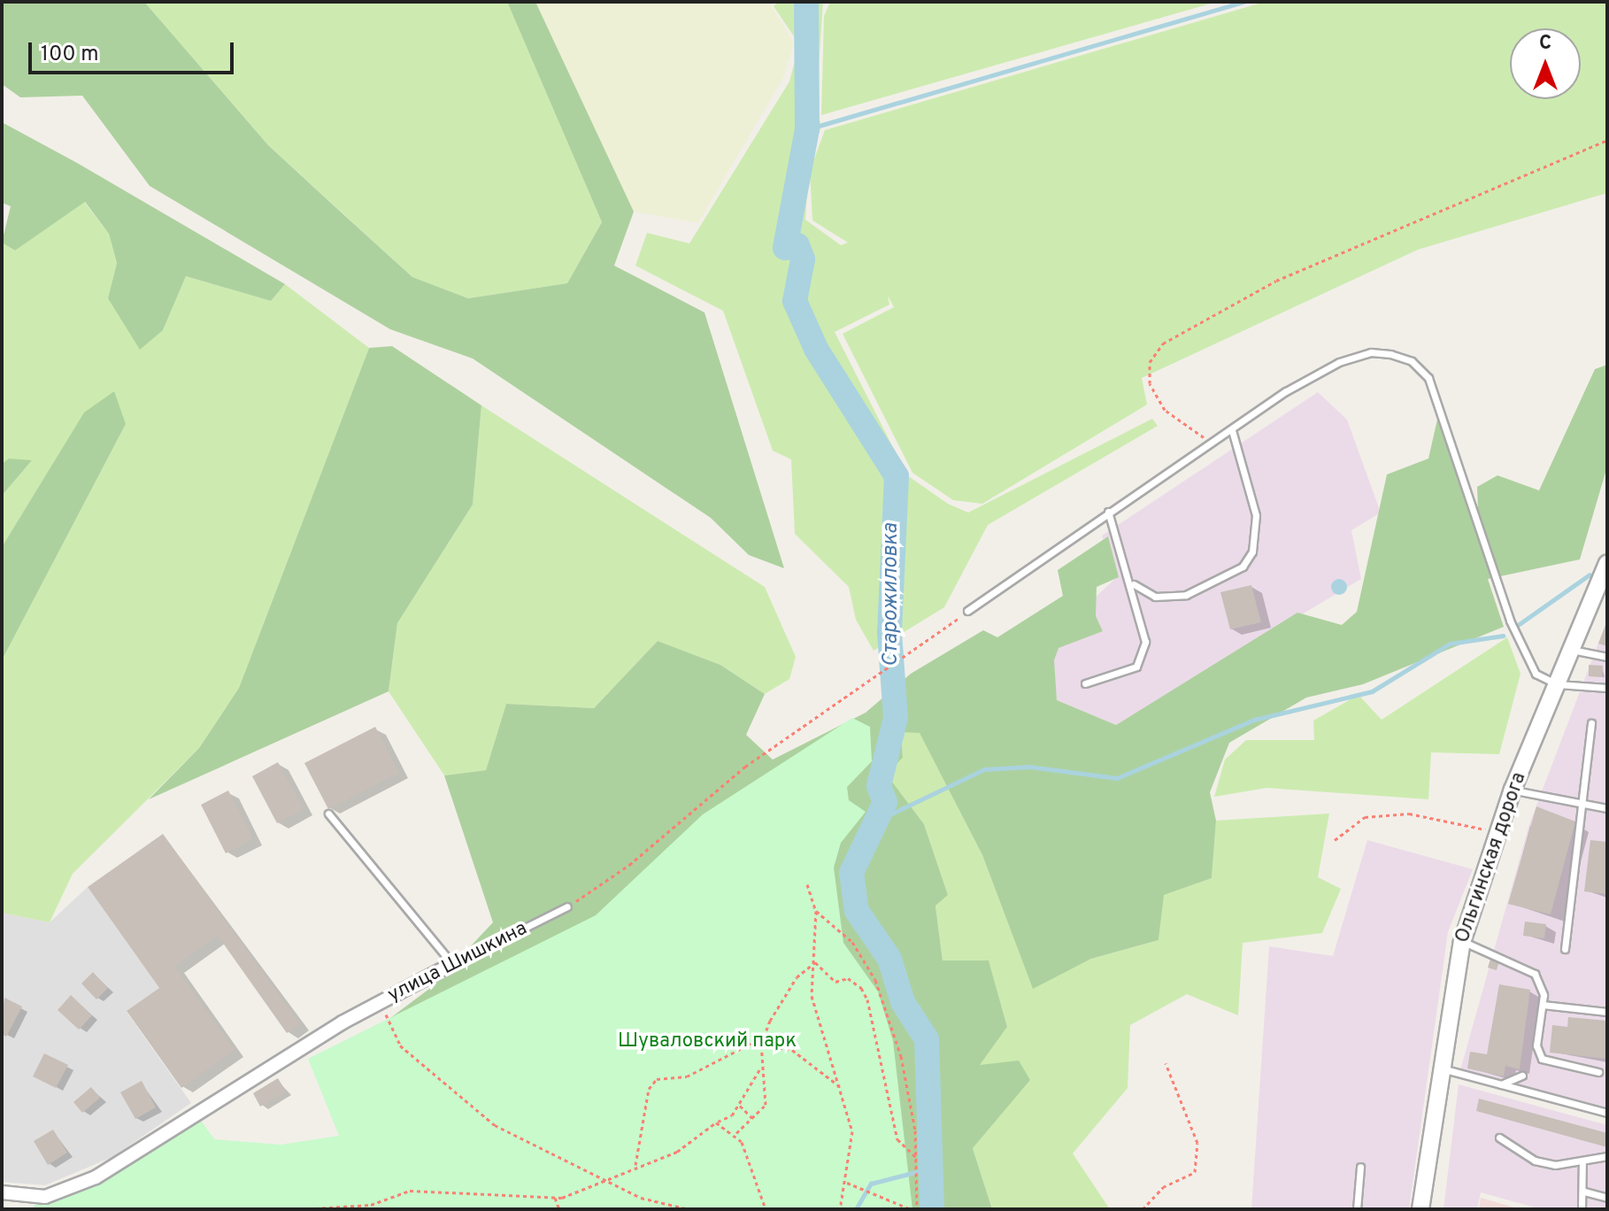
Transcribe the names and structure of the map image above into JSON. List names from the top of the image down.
{
  "streets": {
    "street": ["Ольгинская дорога", "улица Шишкина"]
  },
  "water": ["Старожиловка"],
  "parks": ["Шуваловский парк"],
  "scale_bar": "100 m",
  "north": "top"
}
